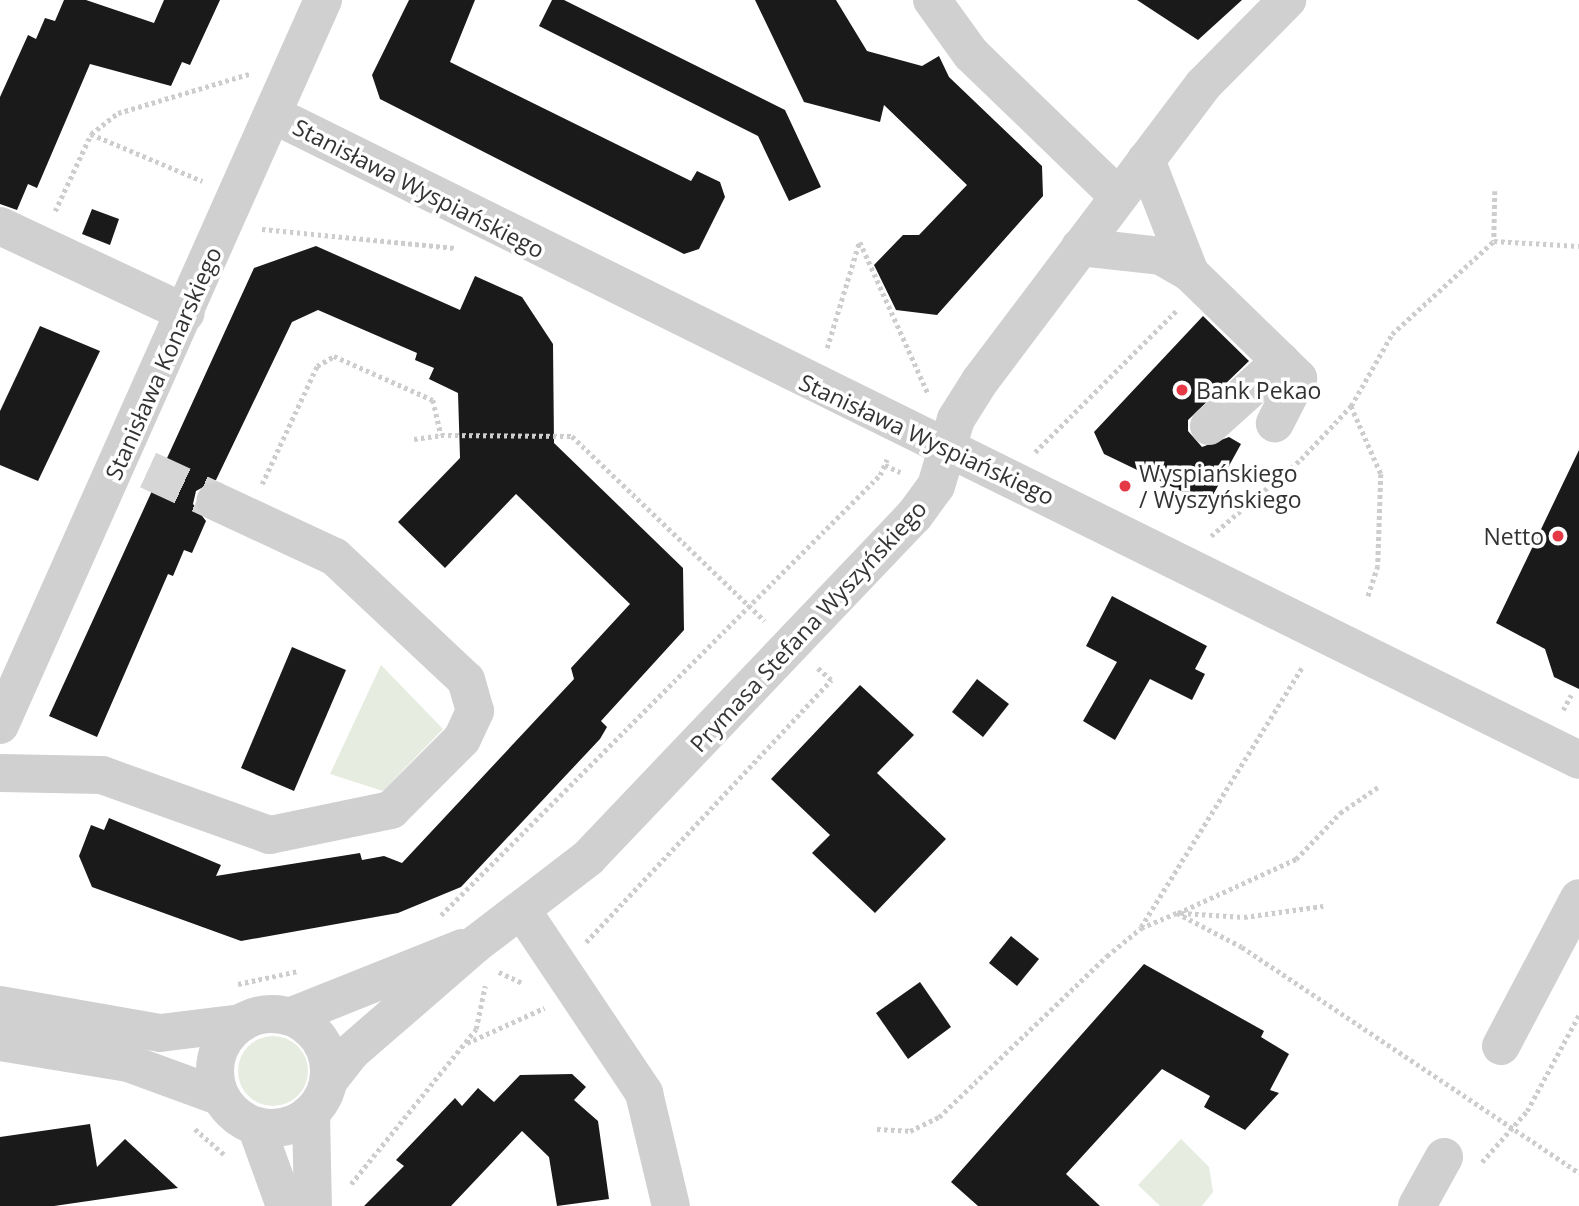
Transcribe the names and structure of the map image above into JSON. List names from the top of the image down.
{
  "streets": {
    "street": ["Stanisława Wyspiańskiego", "Stanisława Konarskiego", "Prymasa Stefana Wyszyńskiego"]
  },
  "crossings": [
    ["Stanisława Wyspiańskiego", "Stanisława Konarskiego"],
    ["Stanisława Wyspiańskiego", "Prymasa Stefana Wyszyńskiego"]
  ],
  "places": ["Bank Pekao", "Wyspiańskiego / Wyszyńskiego", "Netto"]
}
